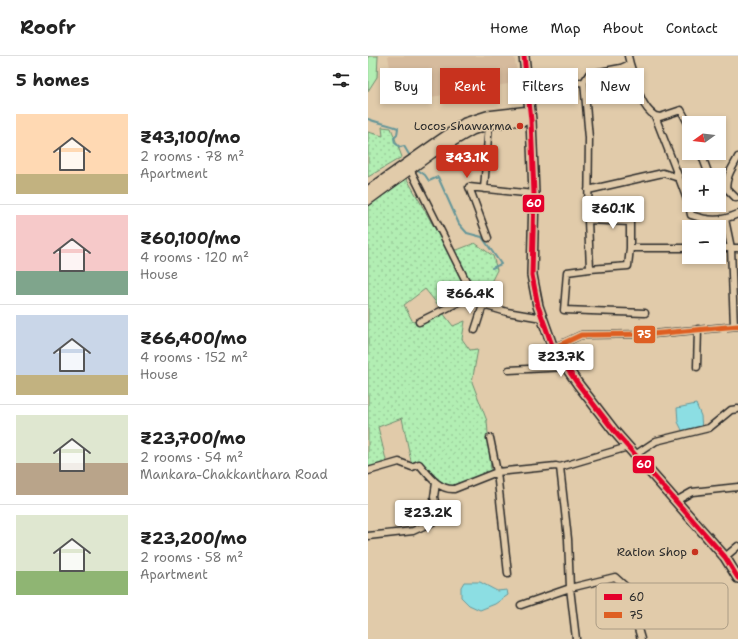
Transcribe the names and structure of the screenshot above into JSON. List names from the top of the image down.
{
  "places": ["Locos Shawarma", "Ration Shop"],
  "lines": ["transit line 60", "transit line 75"],
  "legend": ["60", "75"],
  "north": "left",
  "page": {
    "header": "Roofr",
    "nav": [
      "Home",
      "Map",
      "About",
      "Contact"
    ],
    "heading": "5 homes",
    "chip": [
      "Buy",
      "Rent",
      "Filters",
      "New"
    ],
    "list": [
      {
        "name": "₹43,100/mo",
        "note": "2 rooms · 78 m² · Apartment"
      },
      {
        "name": "₹60,100/mo",
        "note": "4 rooms · 120 m² · House"
      },
      {
        "name": "₹66,400/mo",
        "note": "4 rooms · 152 m² · House"
      },
      {
        "name": "₹23,700/mo",
        "note": "2 rooms · 54 m² · Mankara-Chakkanthara Road"
      },
      {
        "name": "₹23,200/mo",
        "note": "2 rooms · 58 m² · Apartment"
      }
    ],
    "map_buttons": ["+", "−"],
    "price": [
      "₹43.1K",
      "₹60.1K",
      "₹66.4K",
      "₹23.7K",
      "₹23.2K"
    ]
  }
}
